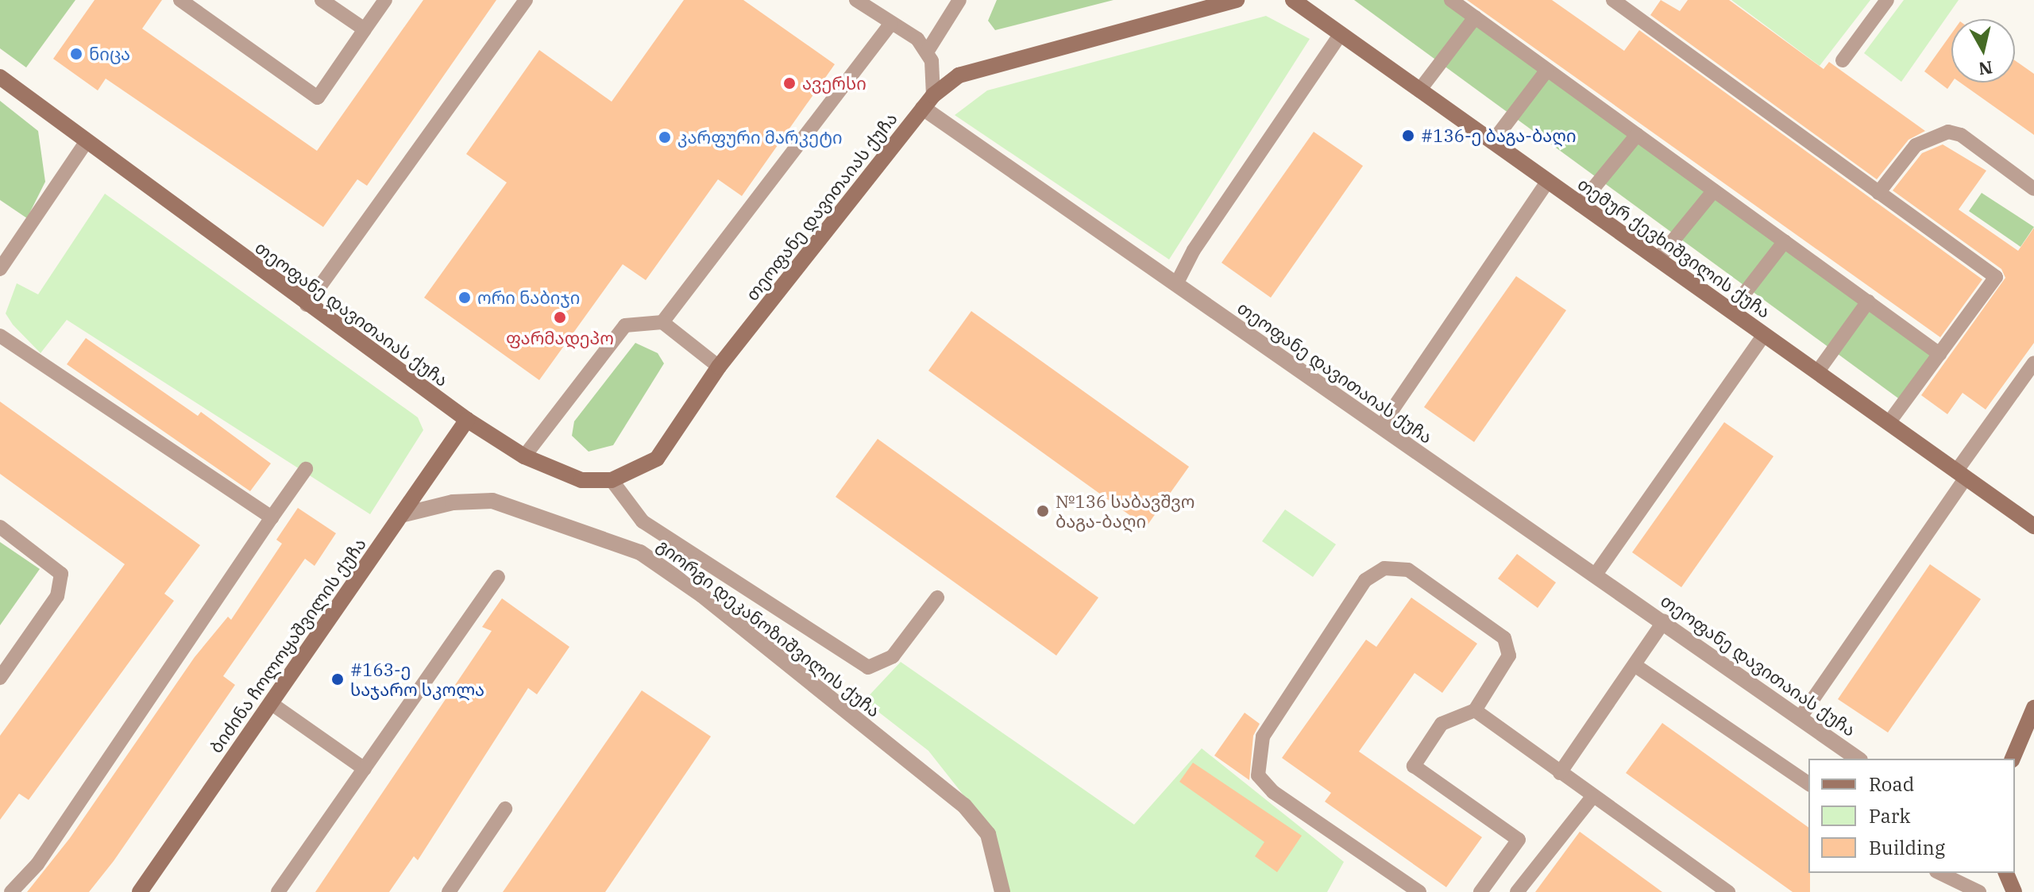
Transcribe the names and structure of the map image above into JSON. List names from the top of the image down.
{
  "streets": {
    "main road": ["თეოფანე დავითაიას ქუჩა", "თემურ ქევხიშვილის ქუჩა", "ბიძინა ჩოლოყაშვილის ქუჩა"],
    "street": ["გიორგი დეკანოზიშვილის ქუჩა"]
  },
  "crossings": [
    ["თეოფანე დავითაიას ქუჩა", "ბიძინა ჩოლოყაშვილის ქუჩა"],
    ["გიორგი დეკანოზიშვილის ქუჩა", "ბიძინა ჩოლოყაშვილის ქუჩა"]
  ],
  "places": [
    "ნიცა",
    "ავერსი",
    "#136-ე ბაგა-ბაღი",
    "კარფური მარკეტი",
    "ორი ნაბიჯი",
    "ფარმადეპო",
    "№136 საბავშვო ბაგა-ბაღი",
    "#163-ე საჯარო სკოლა"
  ],
  "legend": ["Road", "Park", "Building"],
  "north": "bottom"
}
